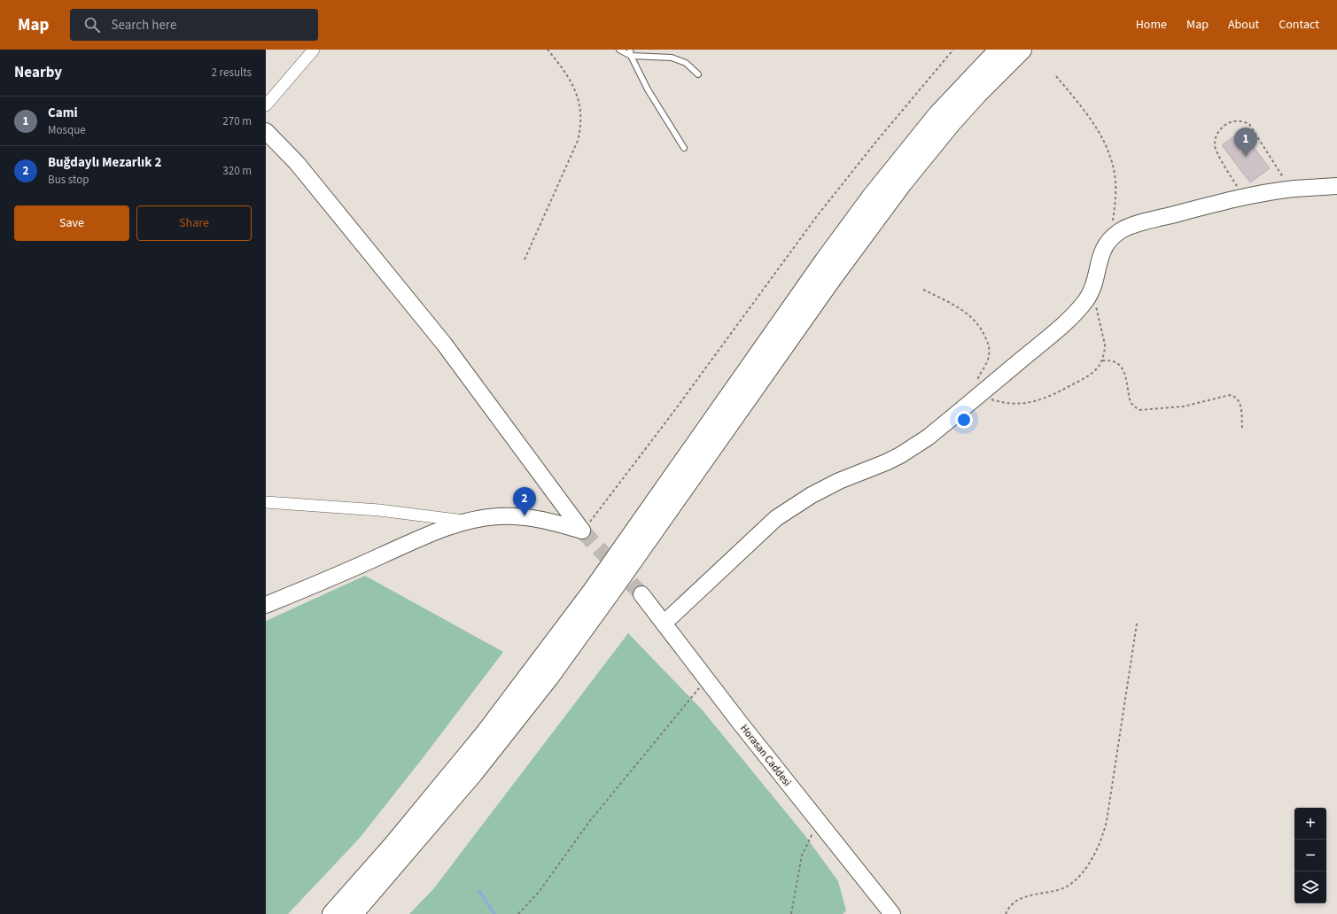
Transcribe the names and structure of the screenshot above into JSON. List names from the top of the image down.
{
  "streets": {
    "street": ["Horasan Caddesi"]
  },
  "page": {
    "header": "Map",
    "search": "Search here",
    "nav": [
      "Home",
      "Map",
      "About",
      "Contact"
    ],
    "heading": ["Nearby", "2 results"],
    "list": [
      {
        "mark": "1",
        "name": "Cami",
        "note": "Mosque",
        "value": "270 m"
      },
      {
        "mark": "2",
        "name": "Buğdaylı Mezarlık 2",
        "note": "Bus stop",
        "value": "320 m"
      }
    ],
    "pins": ["1", "2"],
    "buttons": ["Save", "Share"],
    "map_buttons": ["+", "−"]
  }
}
